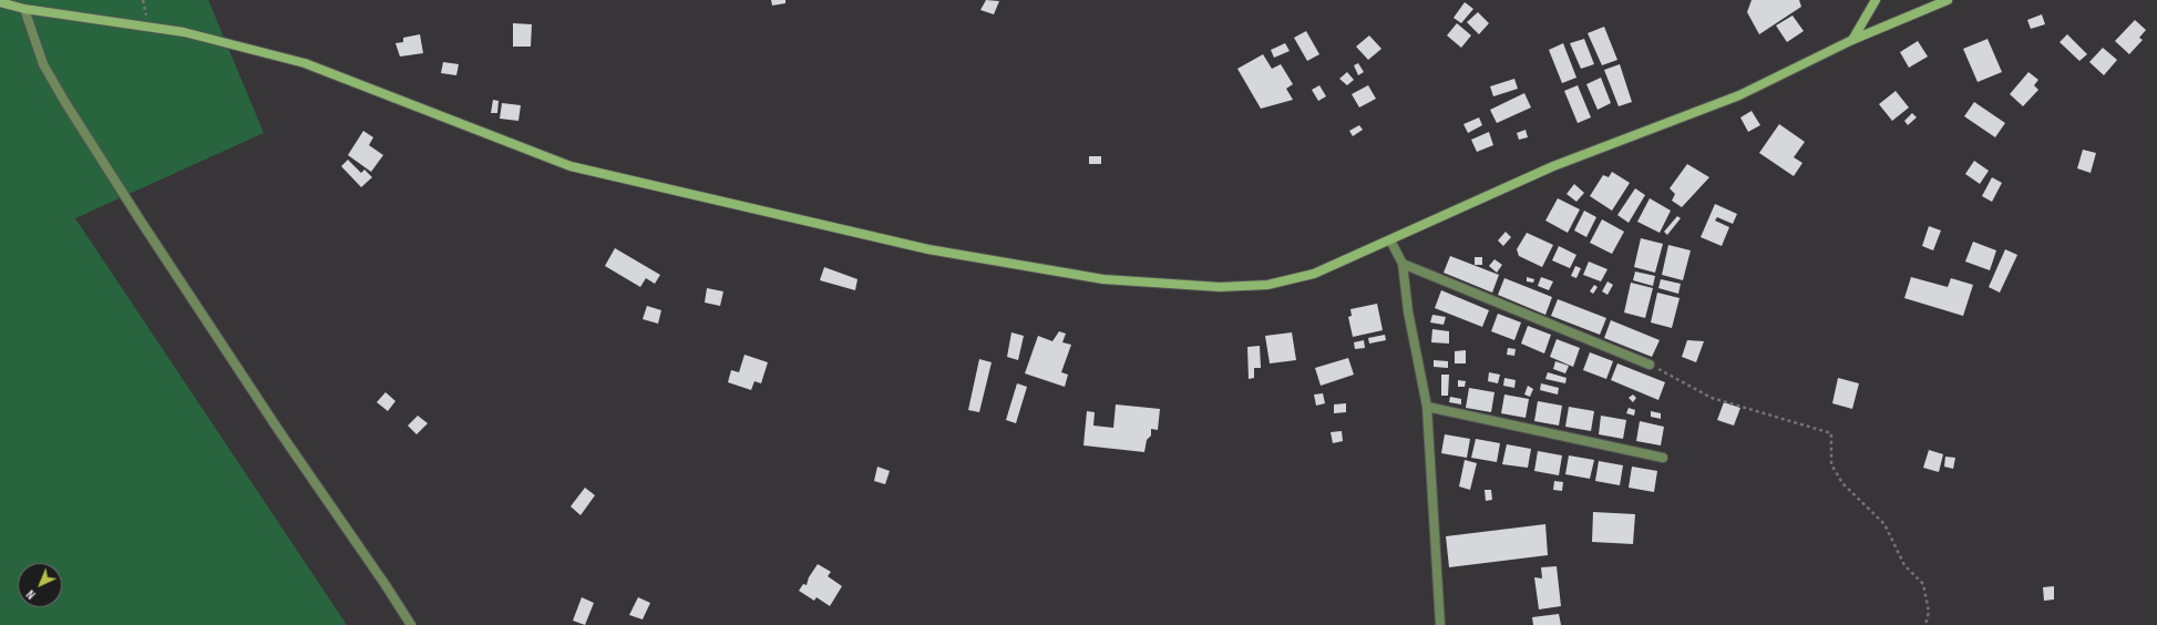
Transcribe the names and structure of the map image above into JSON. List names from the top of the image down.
{
  "north": "bottom left"
}
